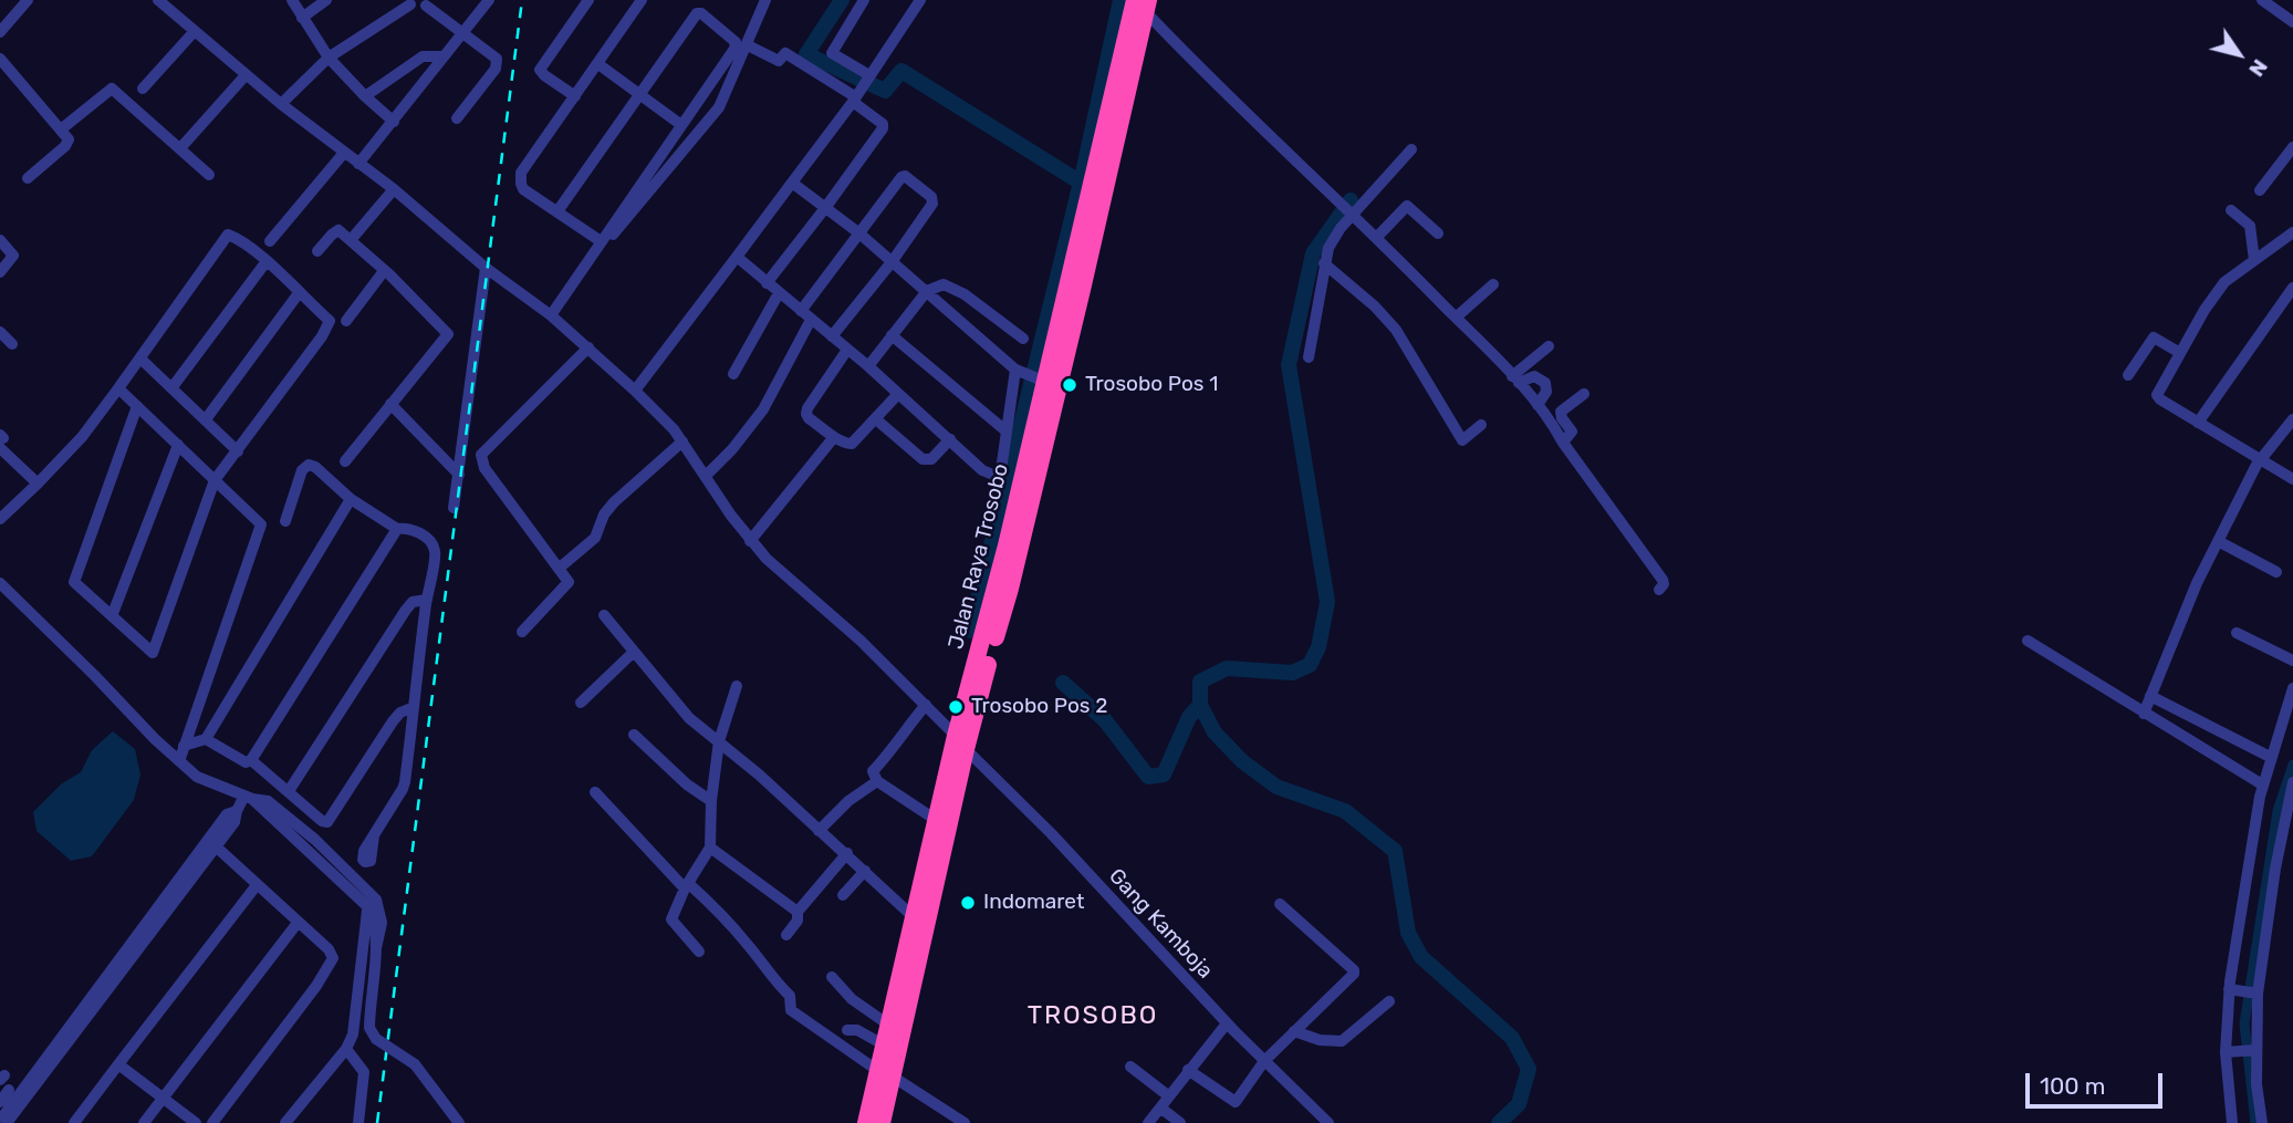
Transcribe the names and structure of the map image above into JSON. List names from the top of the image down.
{
  "streets": {
    "highway": ["Jalan Raya Trosobo"],
    "street": ["Gang Kamboja"]
  },
  "crossings": [
    ["Jalan Raya Trosobo", "Gang Kamboja"]
  ],
  "districts": ["TROSOBO"],
  "places": ["Trosobo Pos 1", "Trosobo Pos 2", "Indomaret"],
  "scale_bar": "100 m",
  "north": "bottom right"
}
